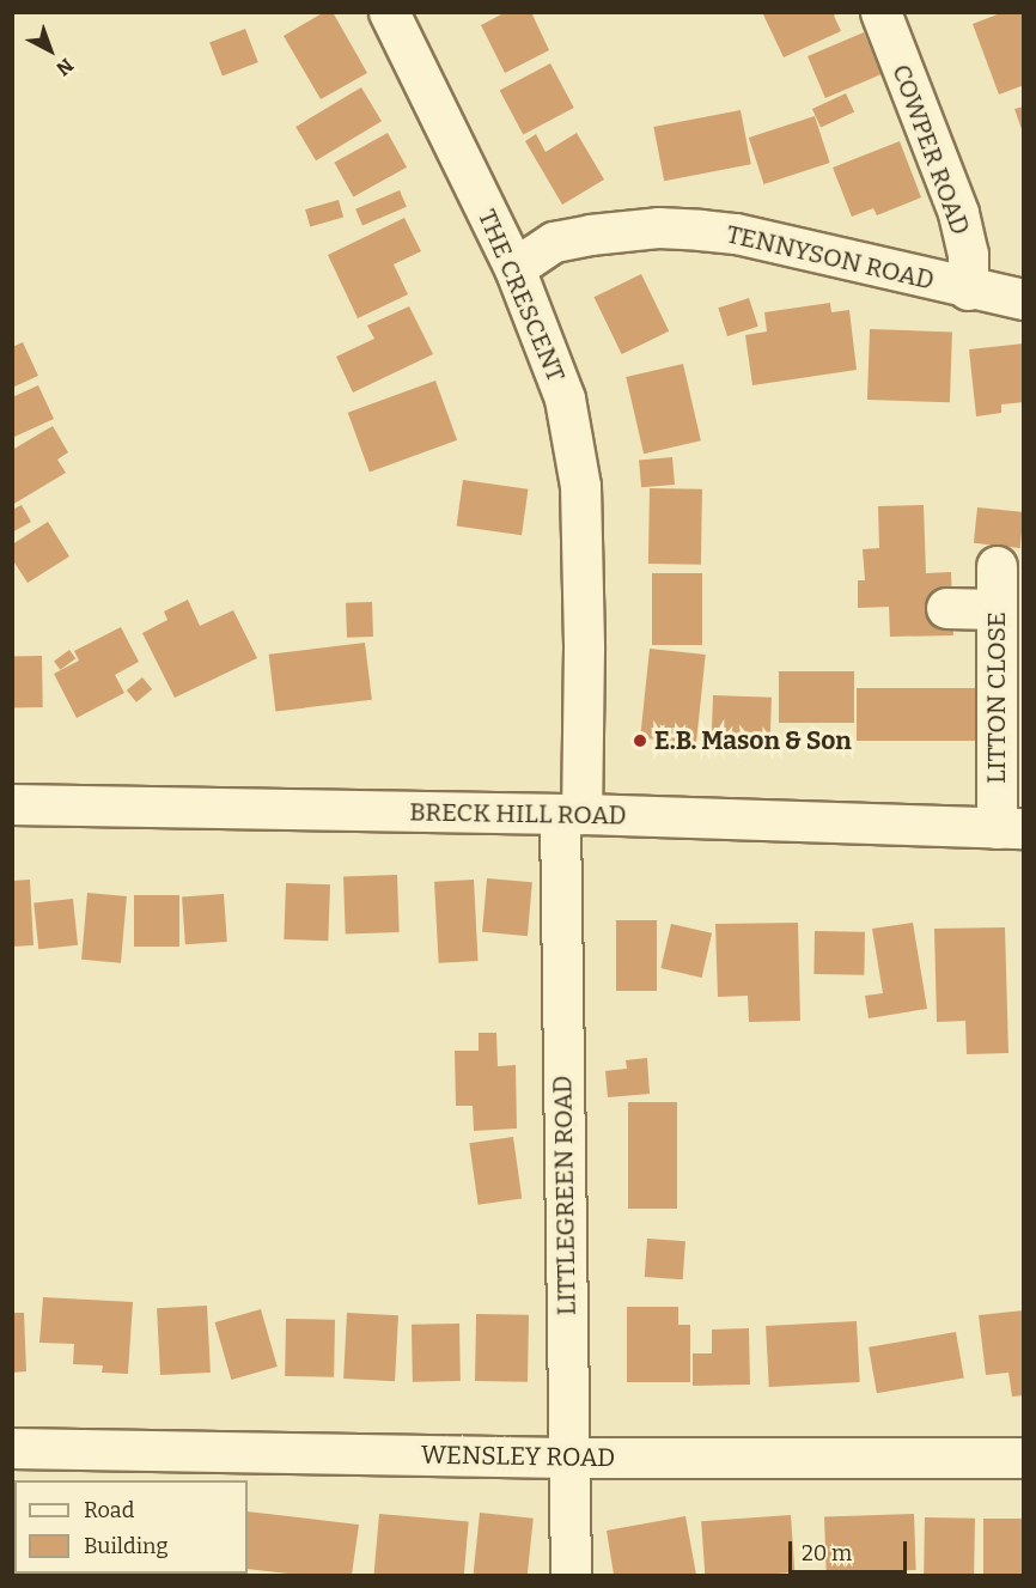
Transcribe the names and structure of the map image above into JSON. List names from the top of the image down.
{
  "streets": {
    "street": [
      "COWPER ROAD",
      "TENNYSON ROAD",
      "THE CRESCENT",
      "LITTON CLOSE",
      "BRECK HILL ROAD",
      "LITTLEGREEN ROAD",
      "WENSLEY ROAD"
    ]
  },
  "crossings": [
    ["COWPER ROAD", "TENNYSON ROAD"],
    ["TENNYSON ROAD", "THE CRESCENT"],
    ["THE CRESCENT", "BRECK HILL ROAD"],
    ["THE CRESCENT", "LITTLEGREEN ROAD"],
    ["LITTON CLOSE", "BRECK HILL ROAD"],
    ["BRECK HILL ROAD", "LITTLEGREEN ROAD"],
    ["LITTLEGREEN ROAD", "WENSLEY ROAD"]
  ],
  "places": ["E.B. Mason & Son"],
  "legend": ["Road", "Building"],
  "scale_bar": "20 m",
  "north": "bottom right"
}
